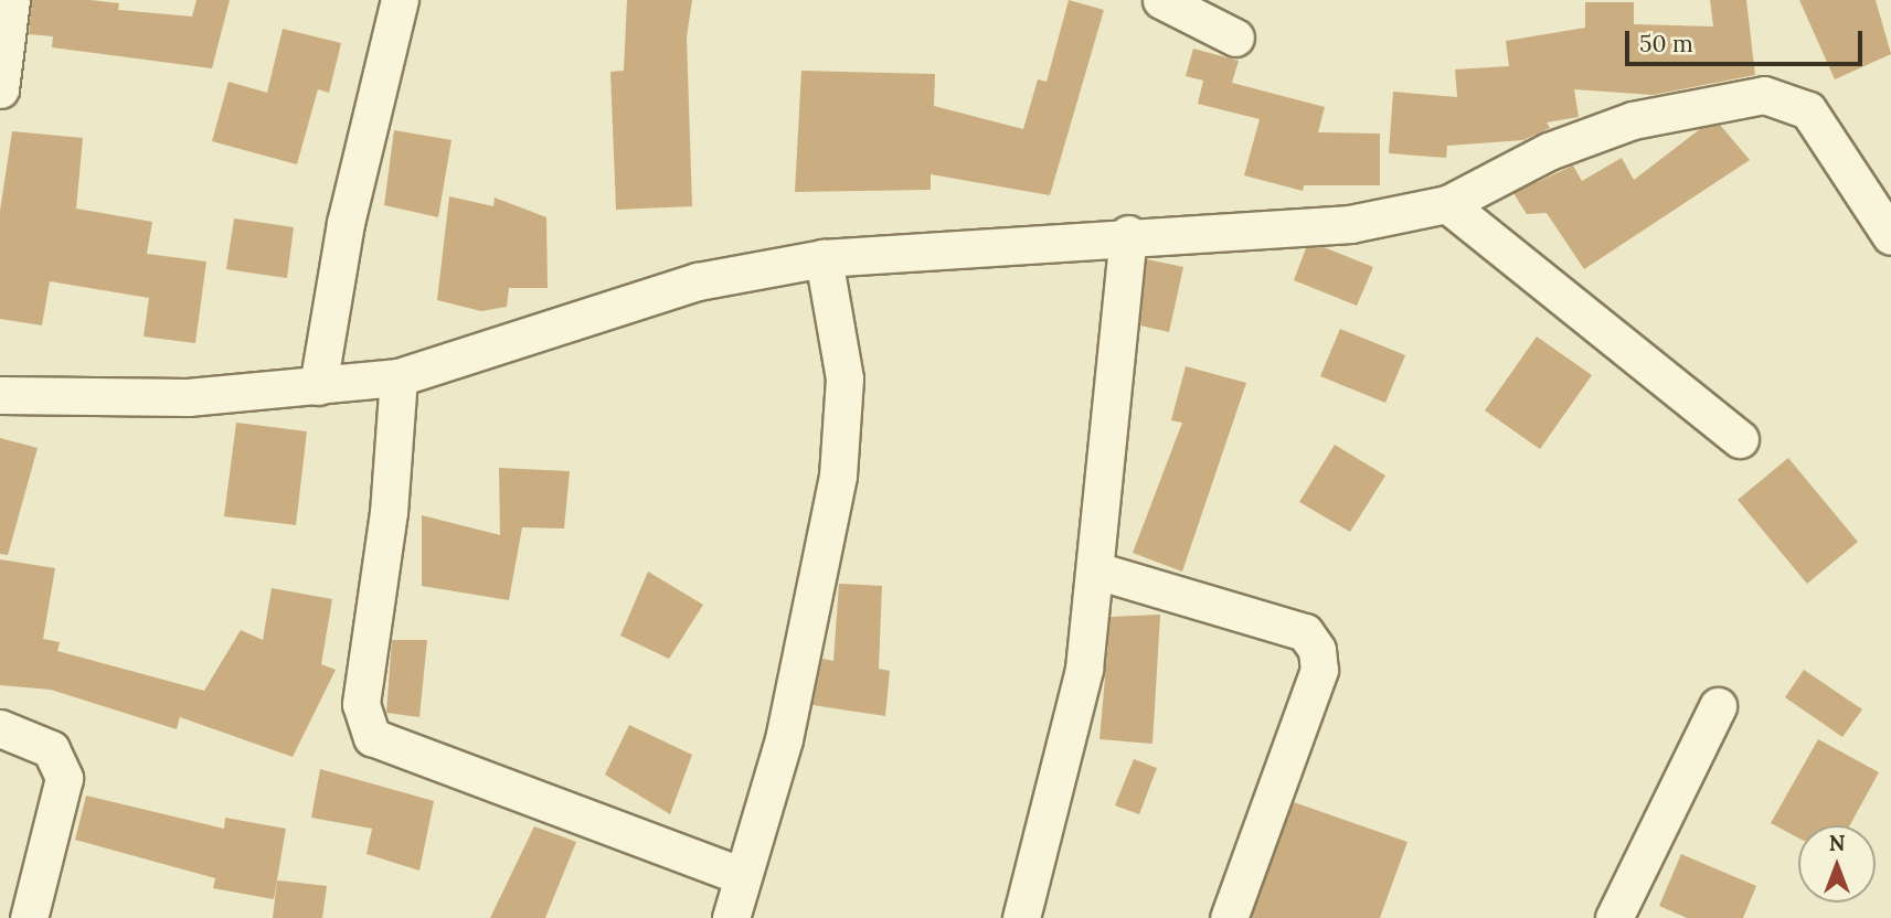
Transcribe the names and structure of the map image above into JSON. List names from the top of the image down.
{
  "scale_bar": "50 m",
  "north": "top"
}
